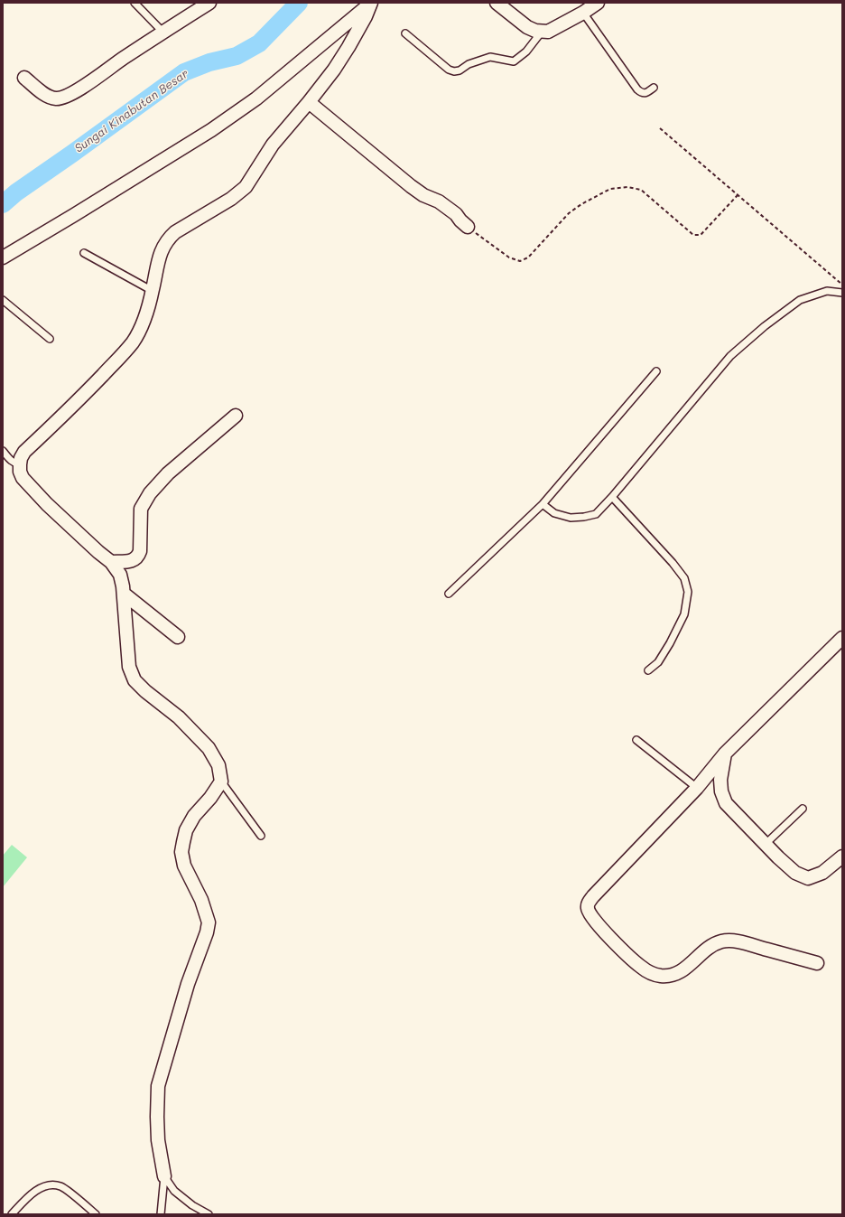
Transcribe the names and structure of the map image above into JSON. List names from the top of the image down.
{
  "water": ["Sungai Kinabutan Besar"]
}
